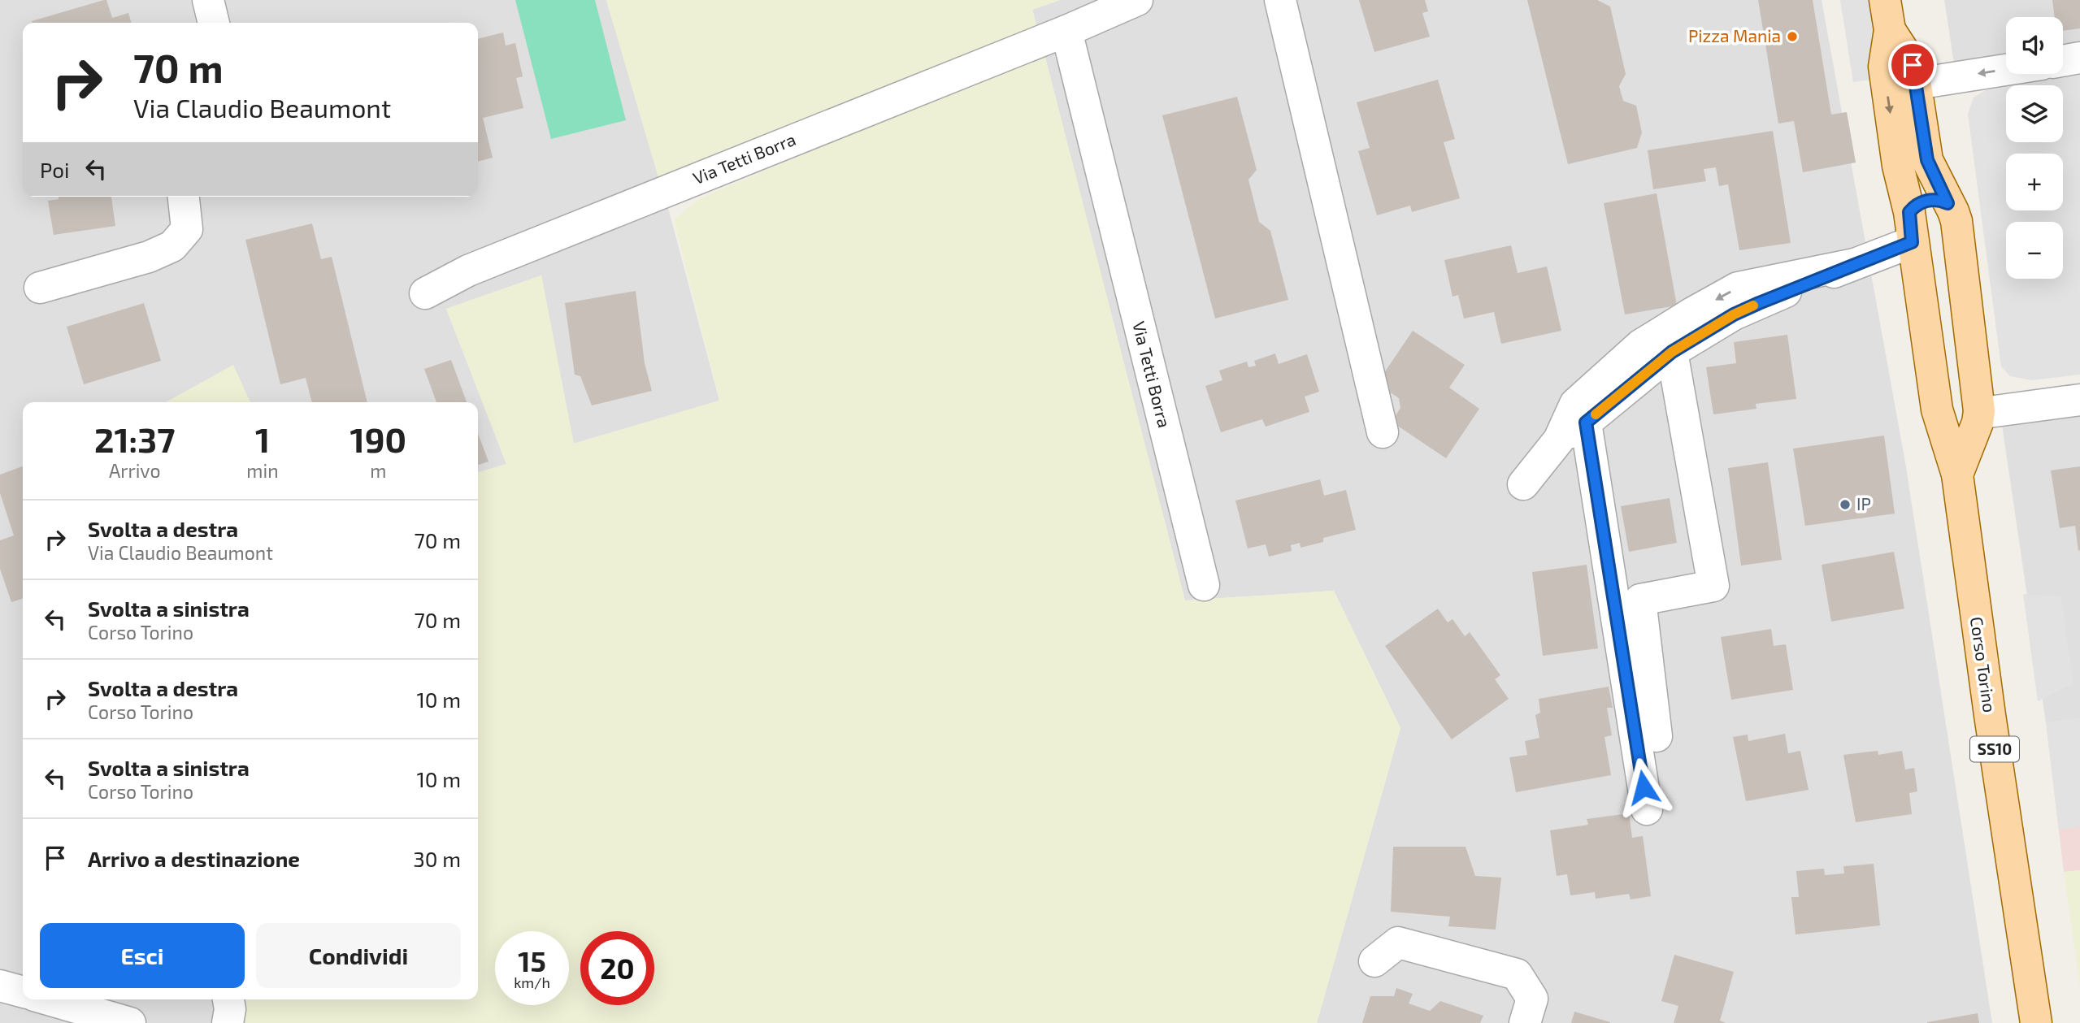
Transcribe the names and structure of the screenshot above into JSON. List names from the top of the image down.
{
  "streets": {
    "main road": ["Corso Torino", "SS10"],
    "street": ["Via Tetti Borra"]
  },
  "places": ["Pizza Mania", "IP"],
  "page": {
    "map_buttons": ["+", "−"],
    "turn": ["70 m", "Via Claudio Beaumont"],
    "then": "Poi",
    "eta": [
      "21:37",
      "Arrivo",
      "1",
      "min",
      "190",
      "m"
    ],
    "list": [
      {
        "name": "Svolta a destra",
        "note": "Via Claudio Beaumont",
        "value": "70 m"
      },
      {
        "name": "Svolta a sinistra",
        "note": "Corso Torino",
        "value": "70 m"
      },
      {
        "name": "Svolta a destra",
        "note": "Corso Torino",
        "value": "10 m"
      },
      {
        "name": "Svolta a sinistra",
        "note": "Corso Torino",
        "value": "10 m"
      },
      {
        "name": "Arrivo a destinazione",
        "value": "30 m"
      }
    ],
    "buttons": ["Esci", "Condividi"],
    "speed": "15 km/h",
    "limit": "20"
  }
}
